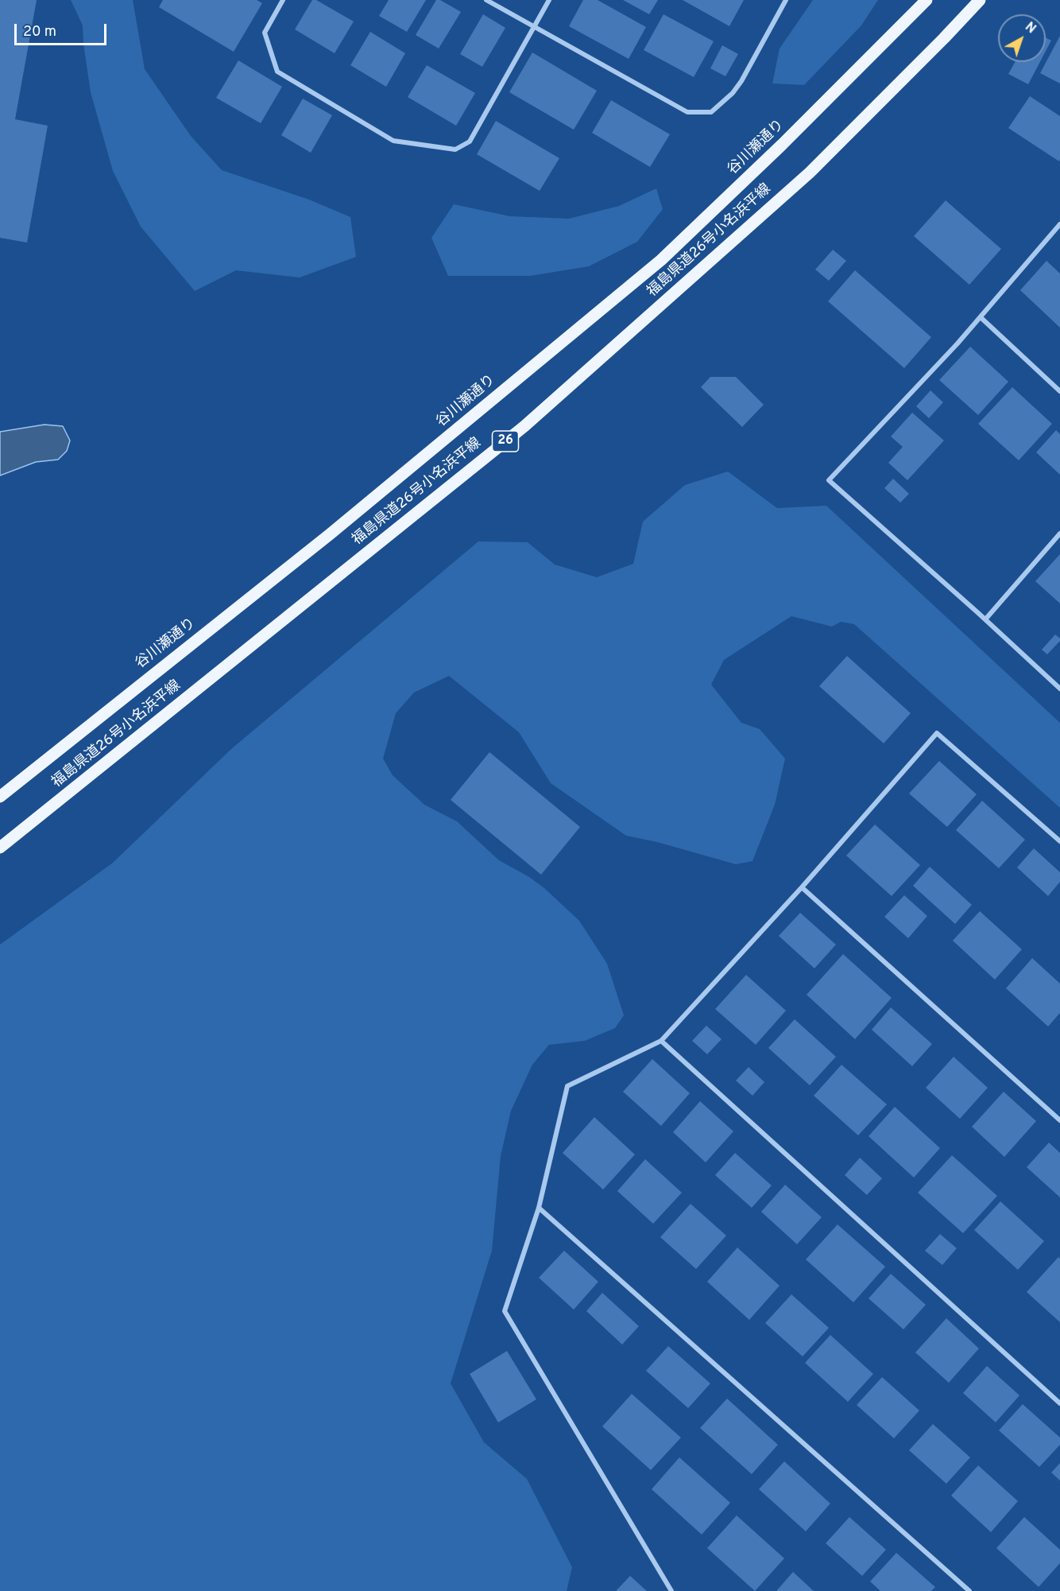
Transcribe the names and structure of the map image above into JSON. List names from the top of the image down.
{
  "streets": {
    "main road": ["谷川瀬通り", "福島県道26号小名浜平線", "26"]
  },
  "scale_bar": "20 m",
  "north": "top right"
}
